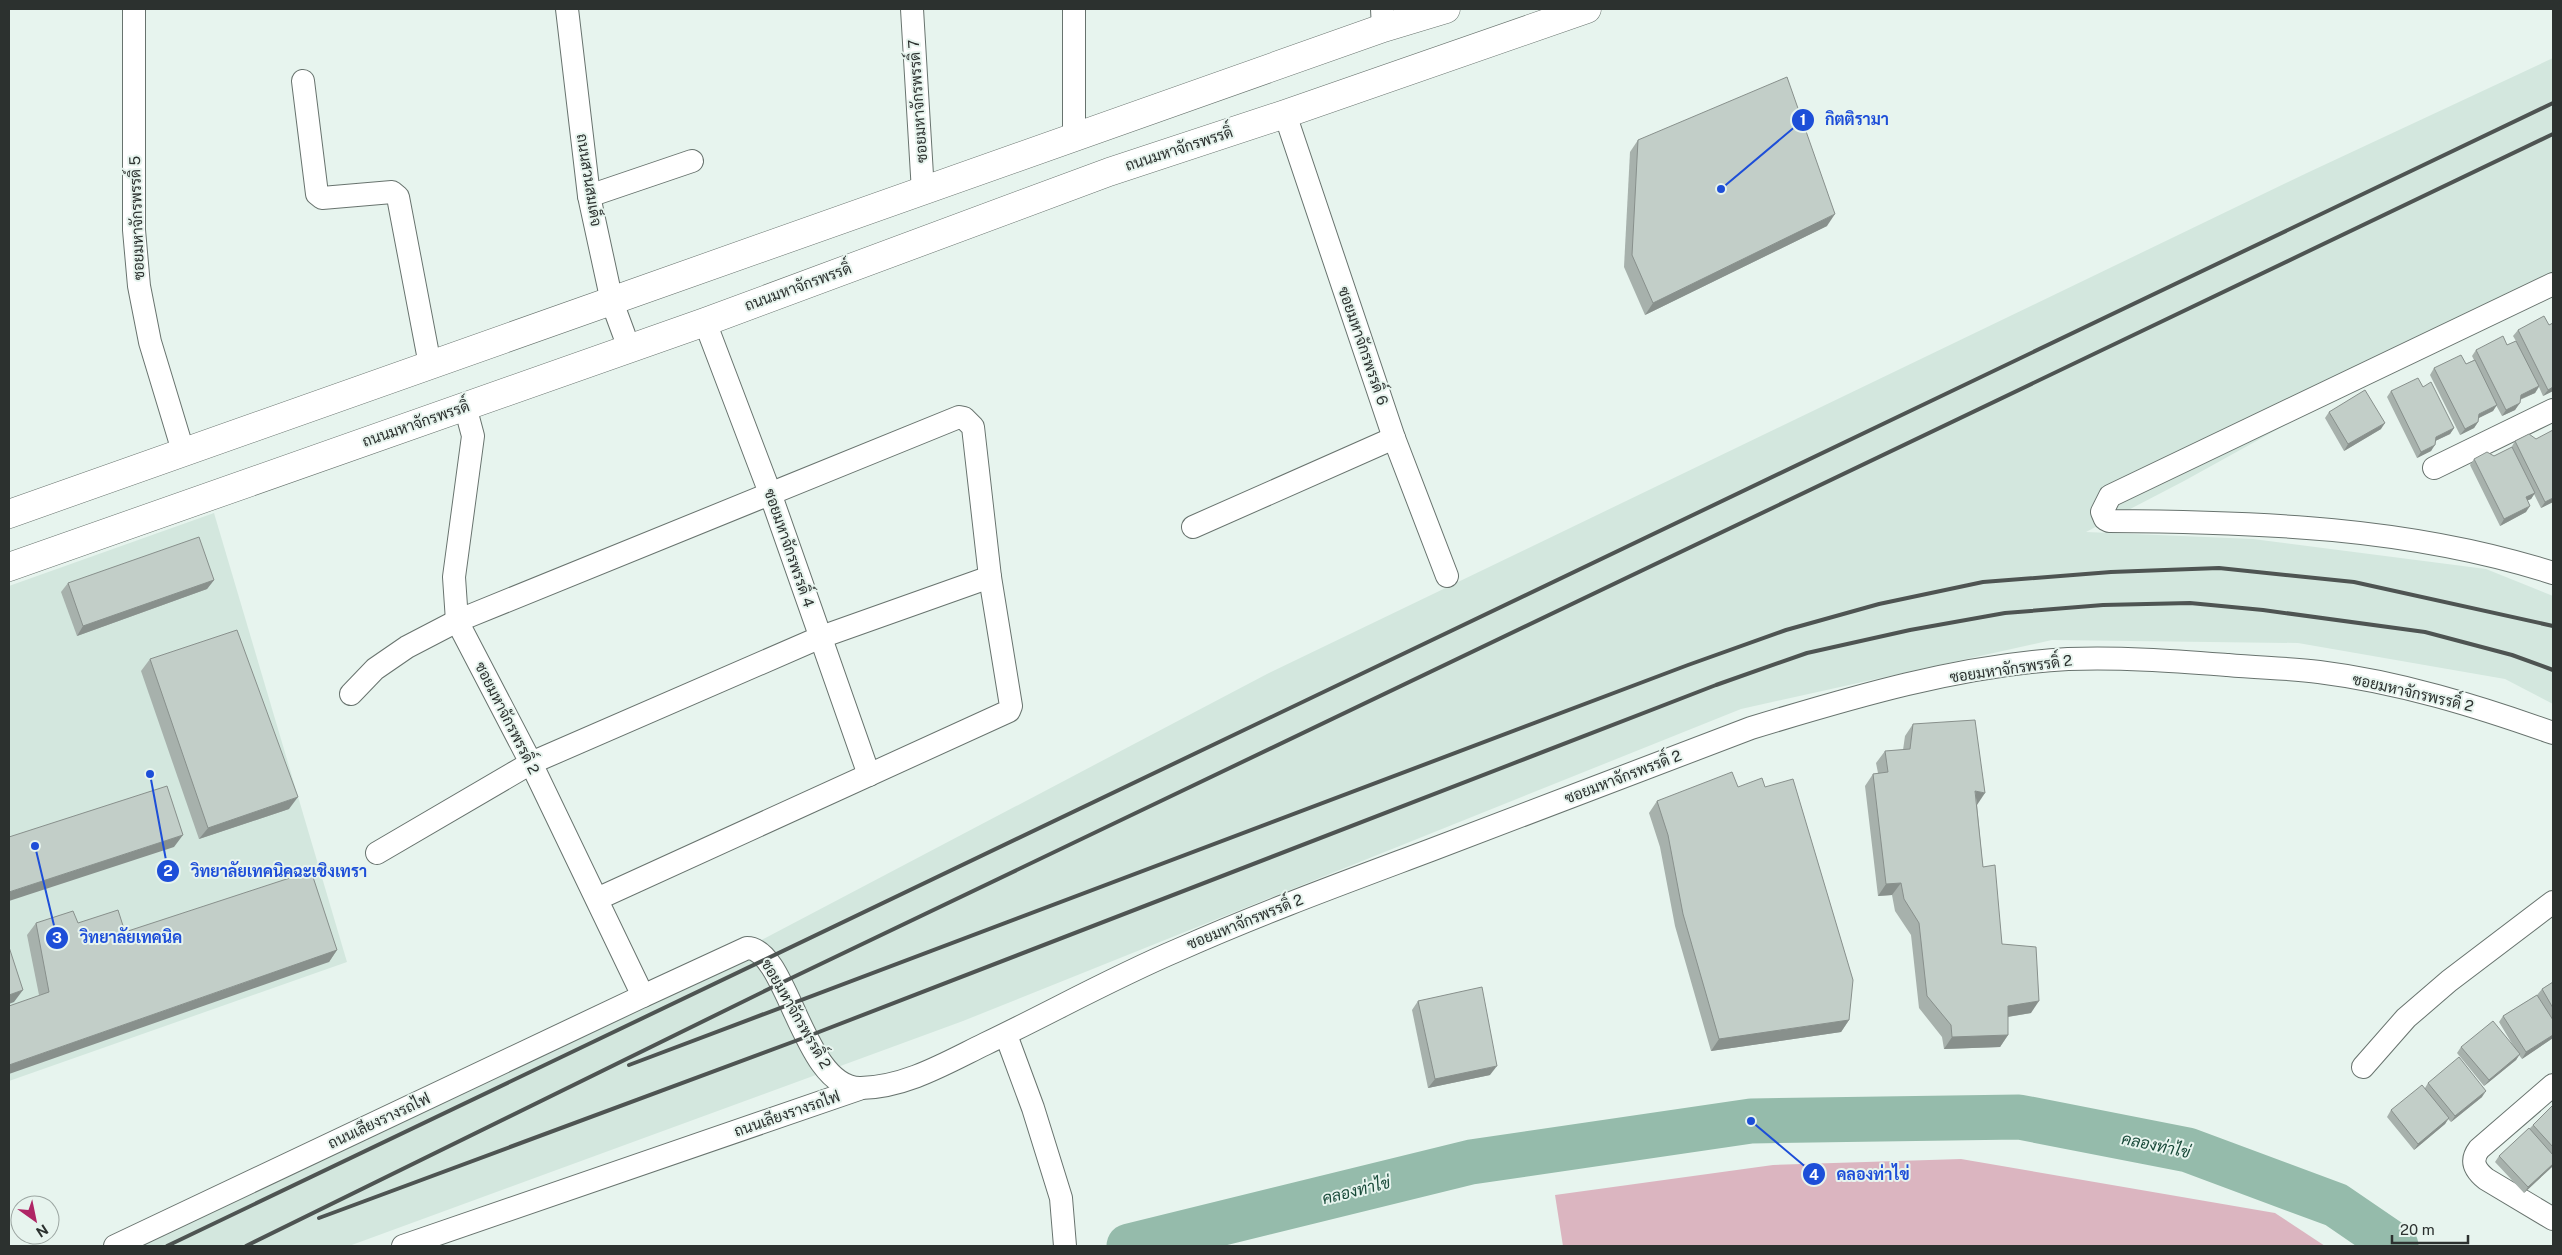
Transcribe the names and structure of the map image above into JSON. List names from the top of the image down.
{
  "streets": {
    "main road": ["ถนนมหาจักรพรรดิ์"],
    "street": [
      "ซอยมหาจักรพรรดิ์ 7",
      "ถนนสวนสมเด็จ",
      "ซอยมหาจักรพรรดิ์ 5",
      "ซอยมหาจักรพรรดิ์ 6",
      "ซอยมหาจักรพรรดิ์ 4",
      "ซอยมหาจักรพรรดิ์ 2",
      "ถนนเลียงรางรถไฟ"
    ]
  },
  "crossings": [
    ["ถนนมหาจักรพรรดิ์", "ถนนสวนสมเด็จ"],
    ["ถนนมหาจักรพรรดิ์", "ซอยมหาจักรพรรดิ์ 6"],
    ["ถนนมหาจักรพรรดิ์", "ซอยมหาจักรพรรดิ์ 4"],
    ["ถนนมหาจักรพรรดิ์", "ซอยมหาจักรพรรดิ์ 2"],
    ["ซอยมหาจักรพรรดิ์ 2", "ถนนเลียงรางรถไฟ"]
  ],
  "water": ["คลองท่าไข่"],
  "places": [
    "กิตติรามา",
    "วิทยาลัยเทคนิคฉะเชิงเทรา",
    "วิทยาลัยเทคนิค",
    "คลองท่าไข่"
  ],
  "scale_bar": "20 m",
  "north": "bottom right"
}
